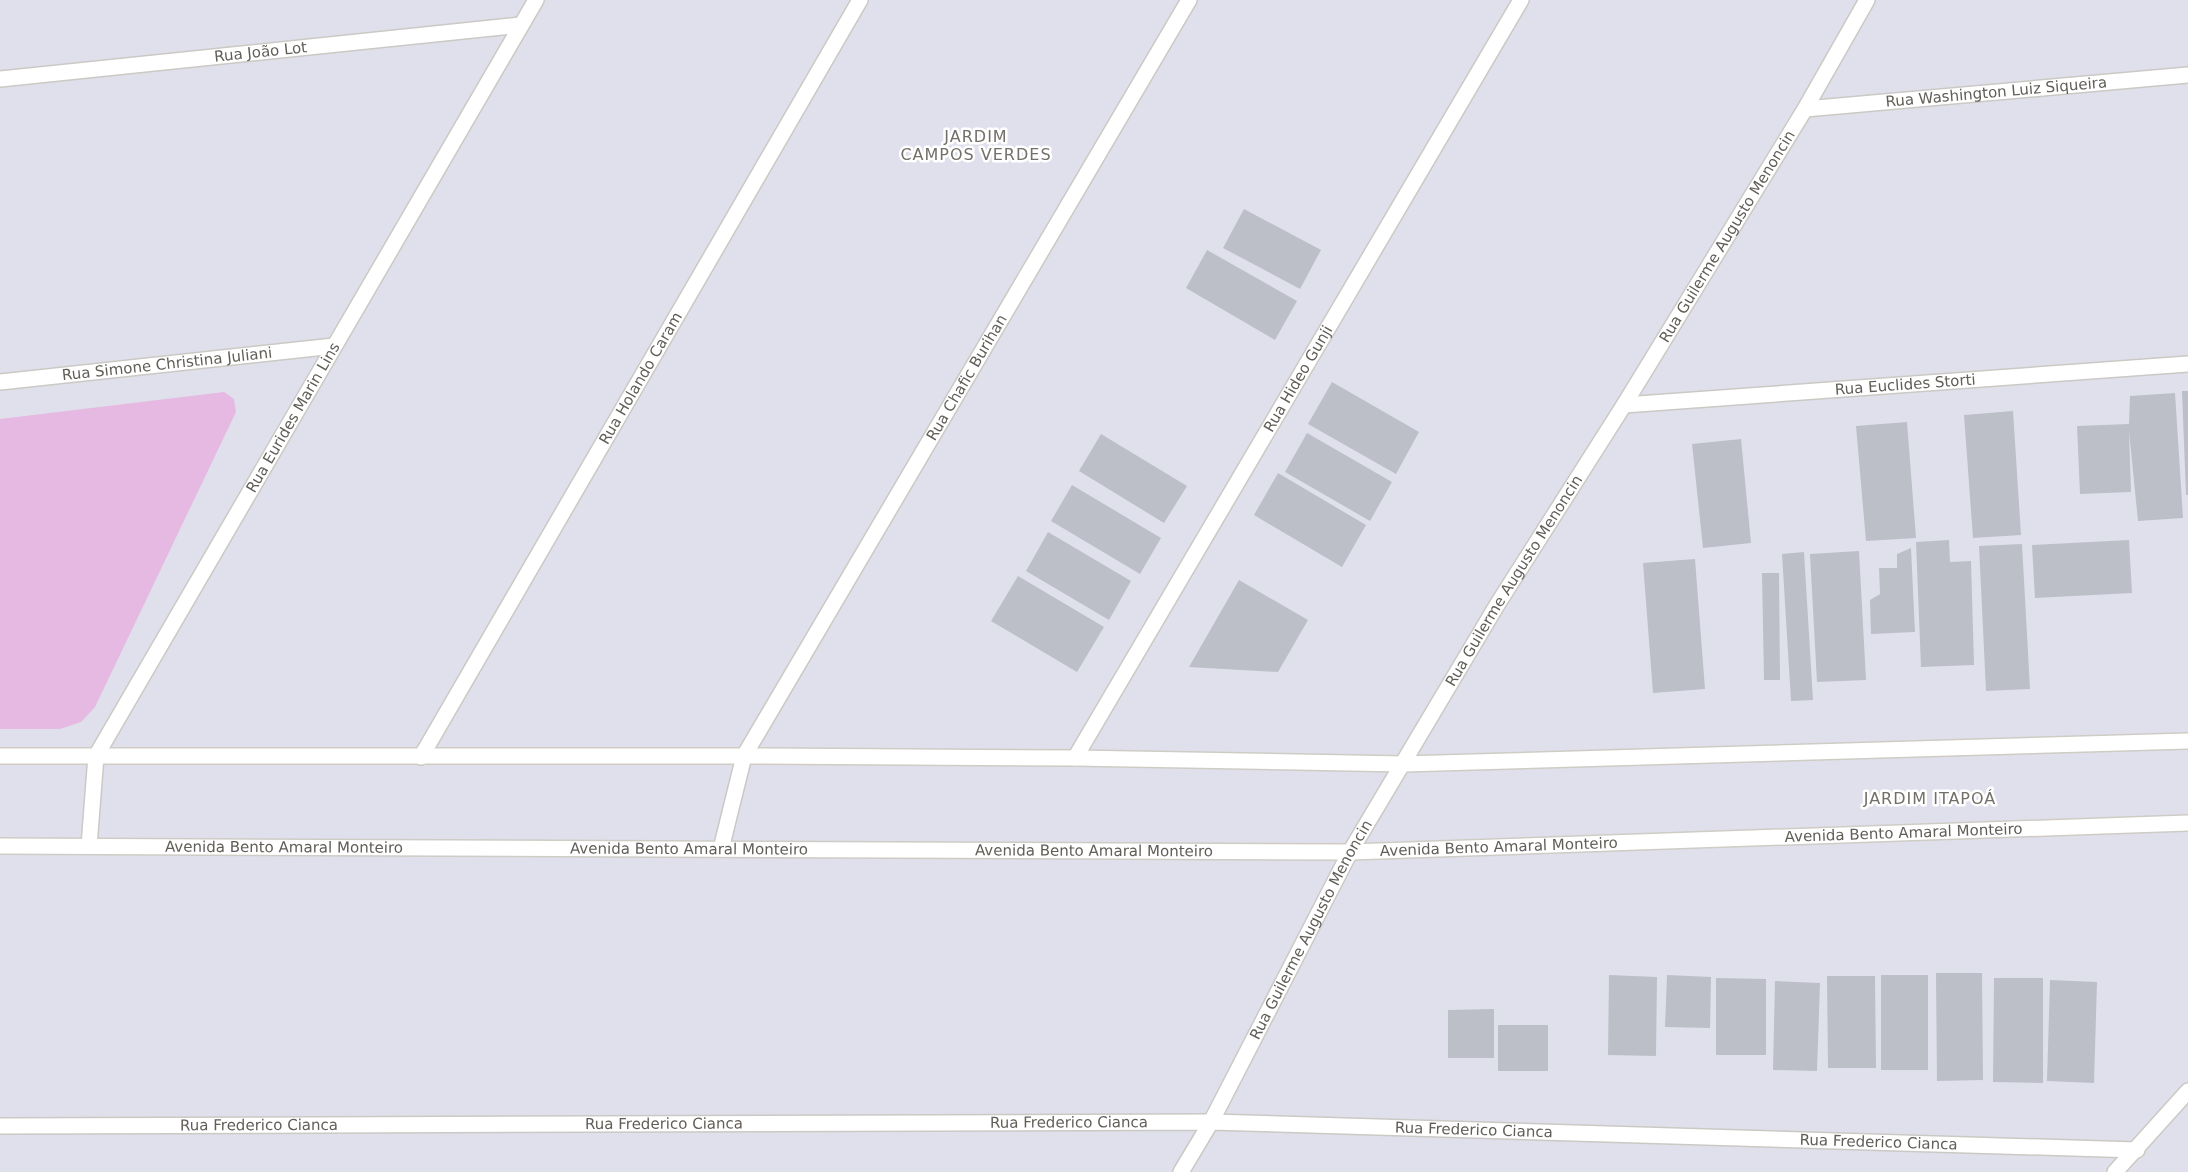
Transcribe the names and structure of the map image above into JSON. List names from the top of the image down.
{
  "streets": {
    "street": [
      "Rua João Lot",
      "Rua Washington Luiz Siqueira",
      "Rua Guilerme Augusto Menoncin",
      "Rua Simone Christina Juliani",
      "Rua Holando Caram",
      "Rua Chafic Burihan",
      "Rua Hideo Gunji",
      "Rua Euclides Storti",
      "Rua Eurides Marin Lins",
      "Avenida Bento Amaral Monteiro",
      "Rua Frederico Cianca"
    ]
  },
  "crossings": [
    ["Rua João Lot", "Rua Eurides Marin Lins"],
    ["Rua Washington Luiz Siqueira", "Rua Guilerme Augusto Menoncin"],
    ["Rua Guilerme Augusto Menoncin", "Rua Euclides Storti"],
    ["Rua Guilerme Augusto Menoncin", "Avenida Bento Amaral Monteiro"],
    ["Rua Guilerme Augusto Menoncin", "Rua Frederico Cianca"],
    ["Rua Simone Christina Juliani", "Rua Eurides Marin Lins"],
    ["Rua Chafic Burihan", "Avenida Bento Amaral Monteiro"],
    ["Rua Eurides Marin Lins", "Avenida Bento Amaral Monteiro"]
  ],
  "districts": ["JARDIM CAMPOS VERDES", "JARDIM ITAPOÁ"]
}
